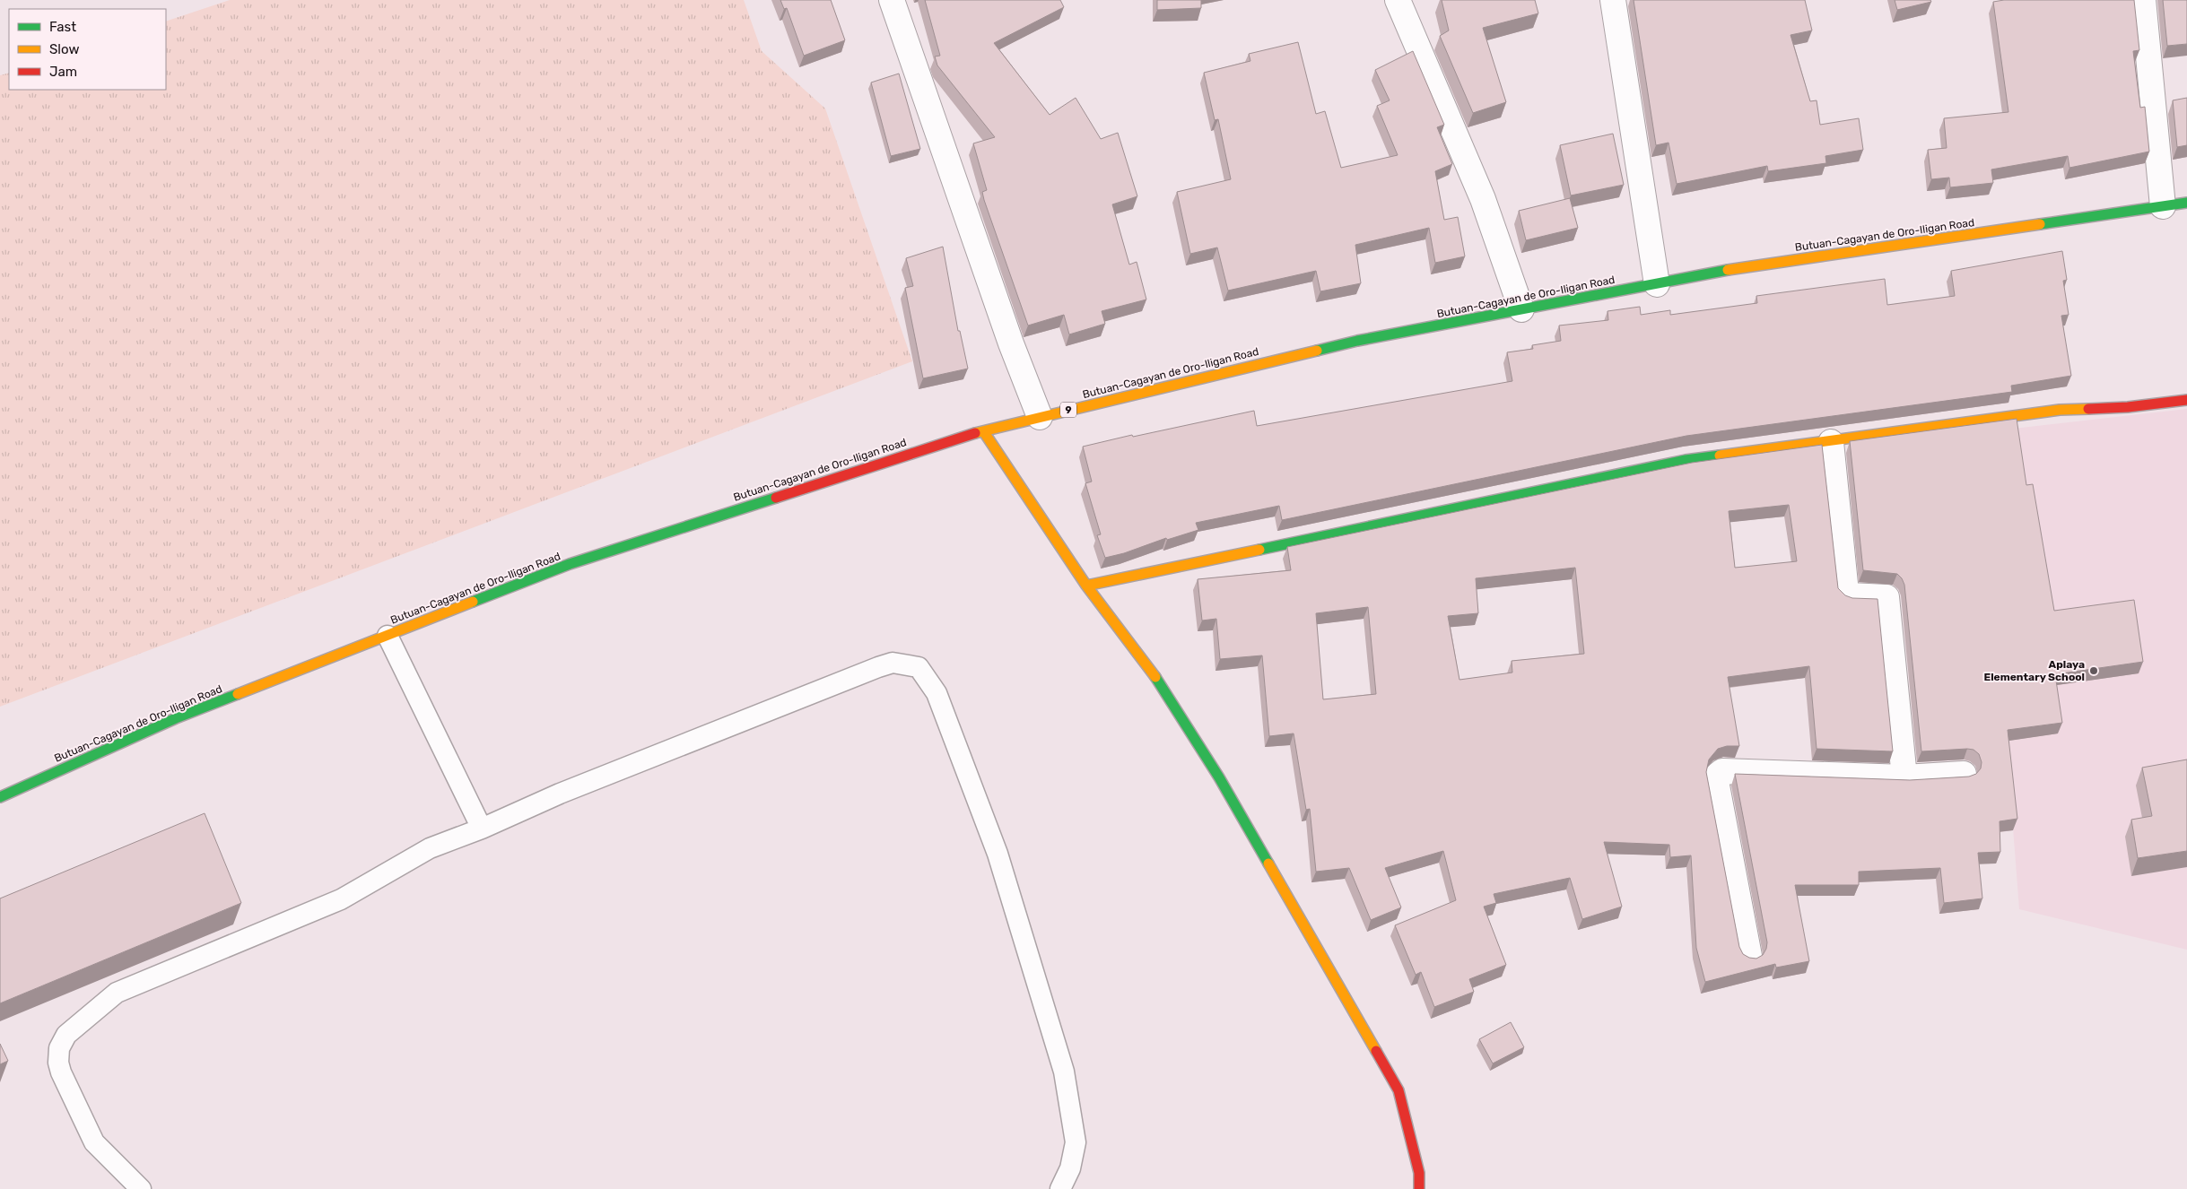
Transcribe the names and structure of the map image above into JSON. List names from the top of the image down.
{
  "streets": {
    "main road": ["Butuan-Cagayan de Oro-Iligan Road", "9"]
  },
  "places": ["Aplaya Elementary School"],
  "legend": ["Fast", "Slow", "Jam"]
}
